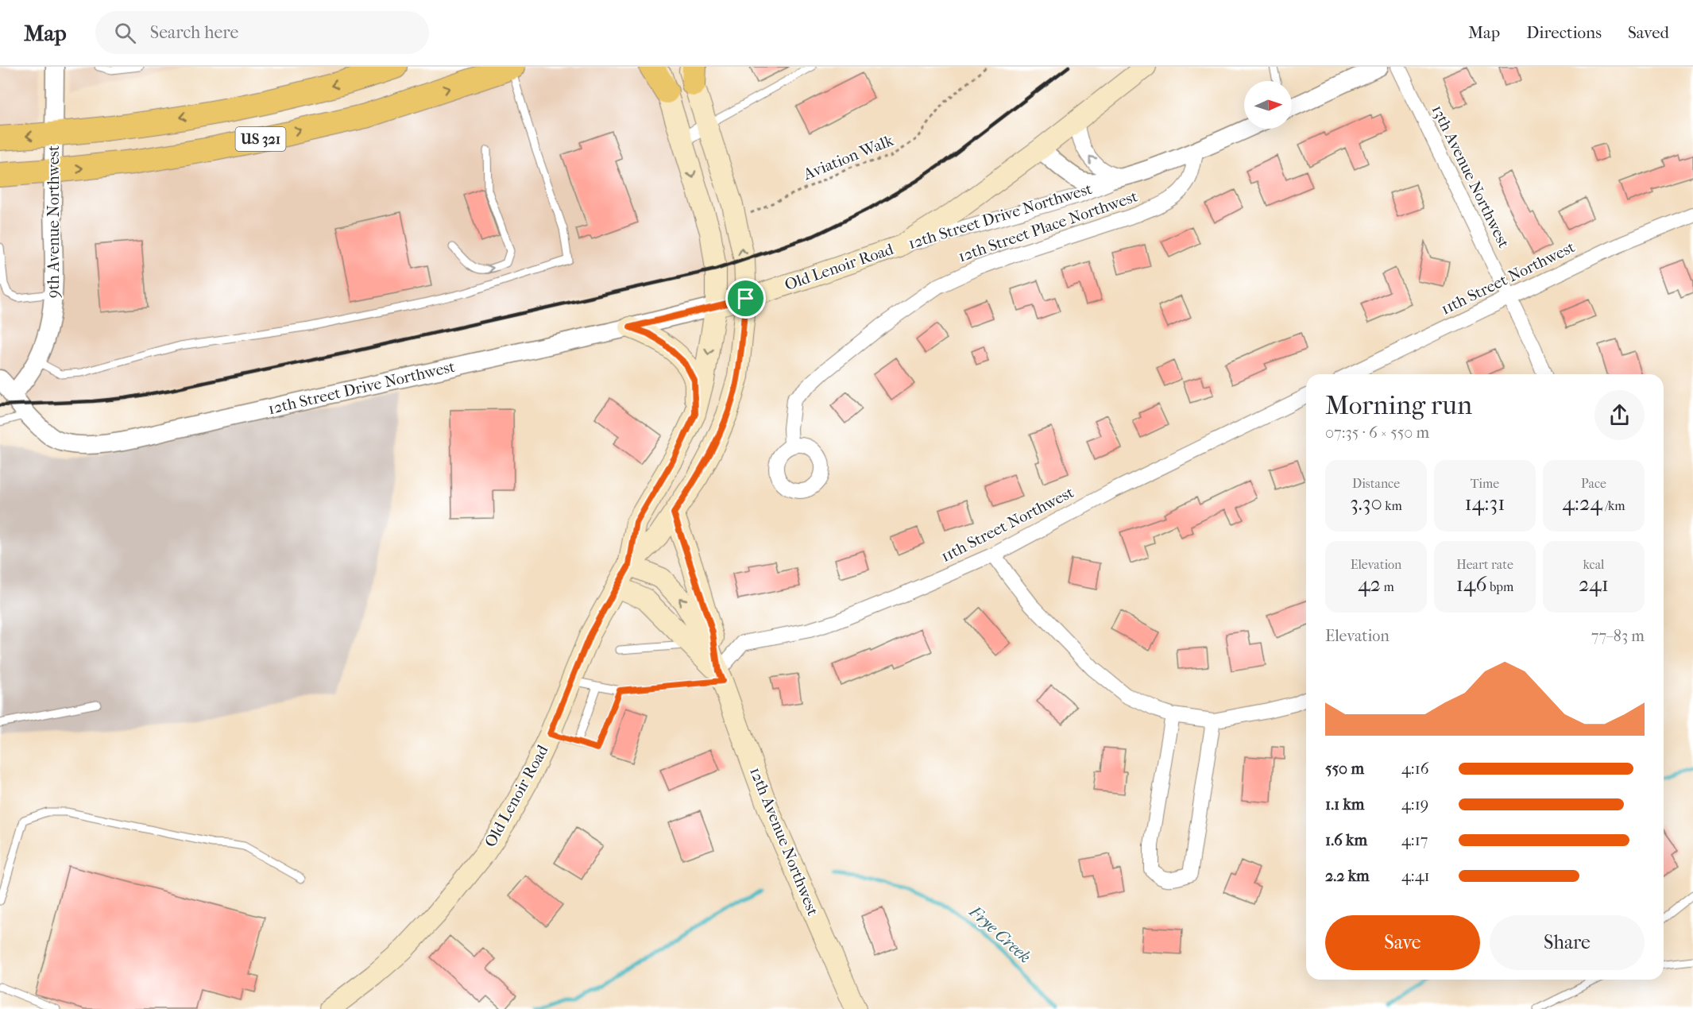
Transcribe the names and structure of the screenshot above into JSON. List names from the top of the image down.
{
  "streets": {
    "highway": ["US 321"],
    "main road": ["12th Street Drive Northwest", "Old Lenoir Road", "12th Avenue Northwest"],
    "street": [
      "13th Avenue Northwest",
      "9th Avenue Northwest",
      "12th Street Place Northwest",
      "11th Street Northwest"
    ],
    "path": ["Aviation Walk"]
  },
  "crossings": [
    ["US 321", "9th Avenue Northwest"],
    ["13th Avenue Northwest", "11th Street Northwest"],
    ["12th Street Drive Northwest", "9th Avenue Northwest"],
    ["12th Street Drive Northwest", "12th Street Place Northwest"],
    ["12th Street Drive Northwest", "Old Lenoir Road"],
    ["Old Lenoir Road", "12th Avenue Northwest"],
    ["11th Street Northwest", "12th Avenue Northwest"]
  ],
  "water": ["Frye Creek"],
  "north": "right",
  "page": {
    "header": "Map",
    "search": "Search here",
    "nav": ["Map", "Directions", "Saved"],
    "heading": ["Morning run", "07:35 · 6 × 550 m"],
    "stats": [
      ["Distance", "3.30 km"],
      ["Time", "14:31"],
      ["Pace", "4:24 /km"],
      ["Elevation", "42 m"],
      ["Heart rate", "146 bpm"],
      ["kcal", "241"]
    ],
    "chart": ["Elevation", "77–83 m"],
    "list": [
      {
        "name": "550 m",
        "note": "4:16"
      },
      {
        "name": "1.1 km",
        "note": "4:19"
      },
      {
        "name": "1.6 km",
        "note": "4:17"
      },
      {
        "name": "2.2 km",
        "note": "4:41"
      }
    ],
    "buttons": ["Save", "Share"]
  }
}
